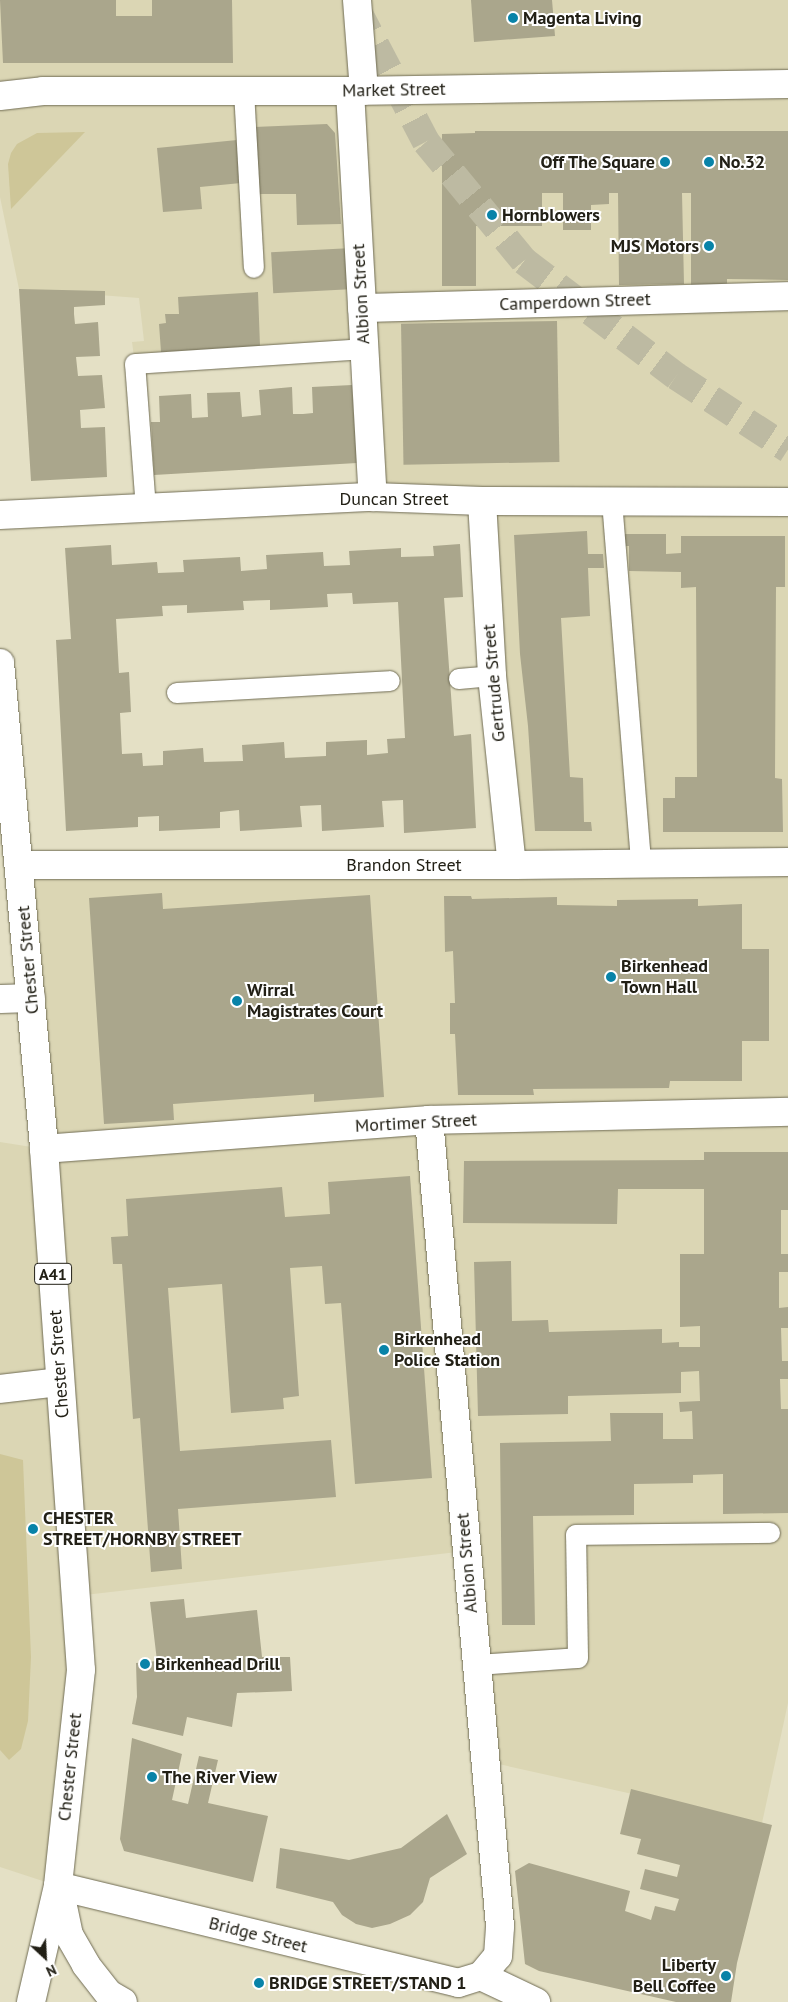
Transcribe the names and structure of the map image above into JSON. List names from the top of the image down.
{
  "streets": {
    "main road": [
      "Market Street",
      "Albion Street",
      "Camperdown Street",
      "Duncan Street",
      "Gertrude Street",
      "Brandon Street",
      "Chester Street",
      "Mortimer Street",
      "A41",
      "Bridge Street"
    ]
  },
  "crossings": [
    ["Market Street", "Albion Street"],
    ["Albion Street", "Camperdown Street"],
    ["Albion Street", "Duncan Street"],
    ["Albion Street", "Mortimer Street"],
    ["Albion Street", "Bridge Street"],
    ["Duncan Street", "Gertrude Street"],
    ["Gertrude Street", "Brandon Street"],
    ["Brandon Street", "Chester Street"],
    ["Chester Street", "Mortimer Street"],
    ["Chester Street", "Bridge Street"]
  ],
  "places": [
    "Magenta Living",
    "Off The Square",
    "No.32",
    "Hornblowers",
    "MJS Motors",
    "Birkenhead Town Hall",
    "Wirral Magistrates Court",
    "Birkenhead Police Station",
    "CHESTER STREET/HORNBY STREET",
    "Birkenhead Drill",
    "The River View",
    "Liberty Bell Coffee",
    "BRIDGE STREET/STAND 1"
  ],
  "north": "bottom right"
}
